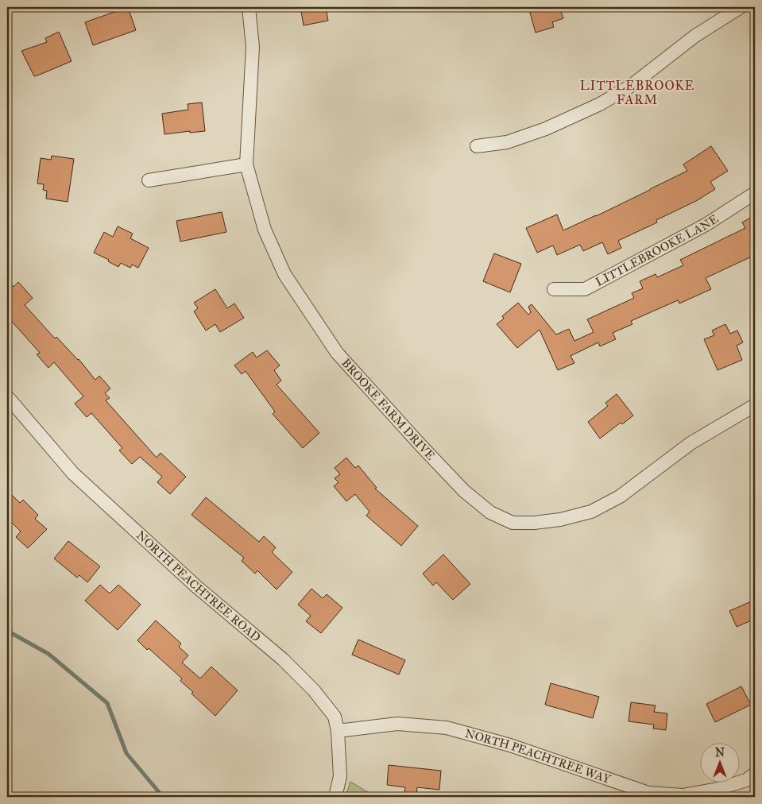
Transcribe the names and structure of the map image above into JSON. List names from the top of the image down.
{
  "streets": {
    "street": [
      "LITTLEBROOKE LANE",
      "BROOKE FARM DRIVE",
      "NORTH PEACHTREE ROAD",
      "NORTH PEACHTREE WAY"
    ]
  },
  "crossings": [
    ["NORTH PEACHTREE ROAD", "NORTH PEACHTREE WAY"]
  ],
  "districts": ["LITTLEBROOKE FARM"],
  "north": "top"
}
